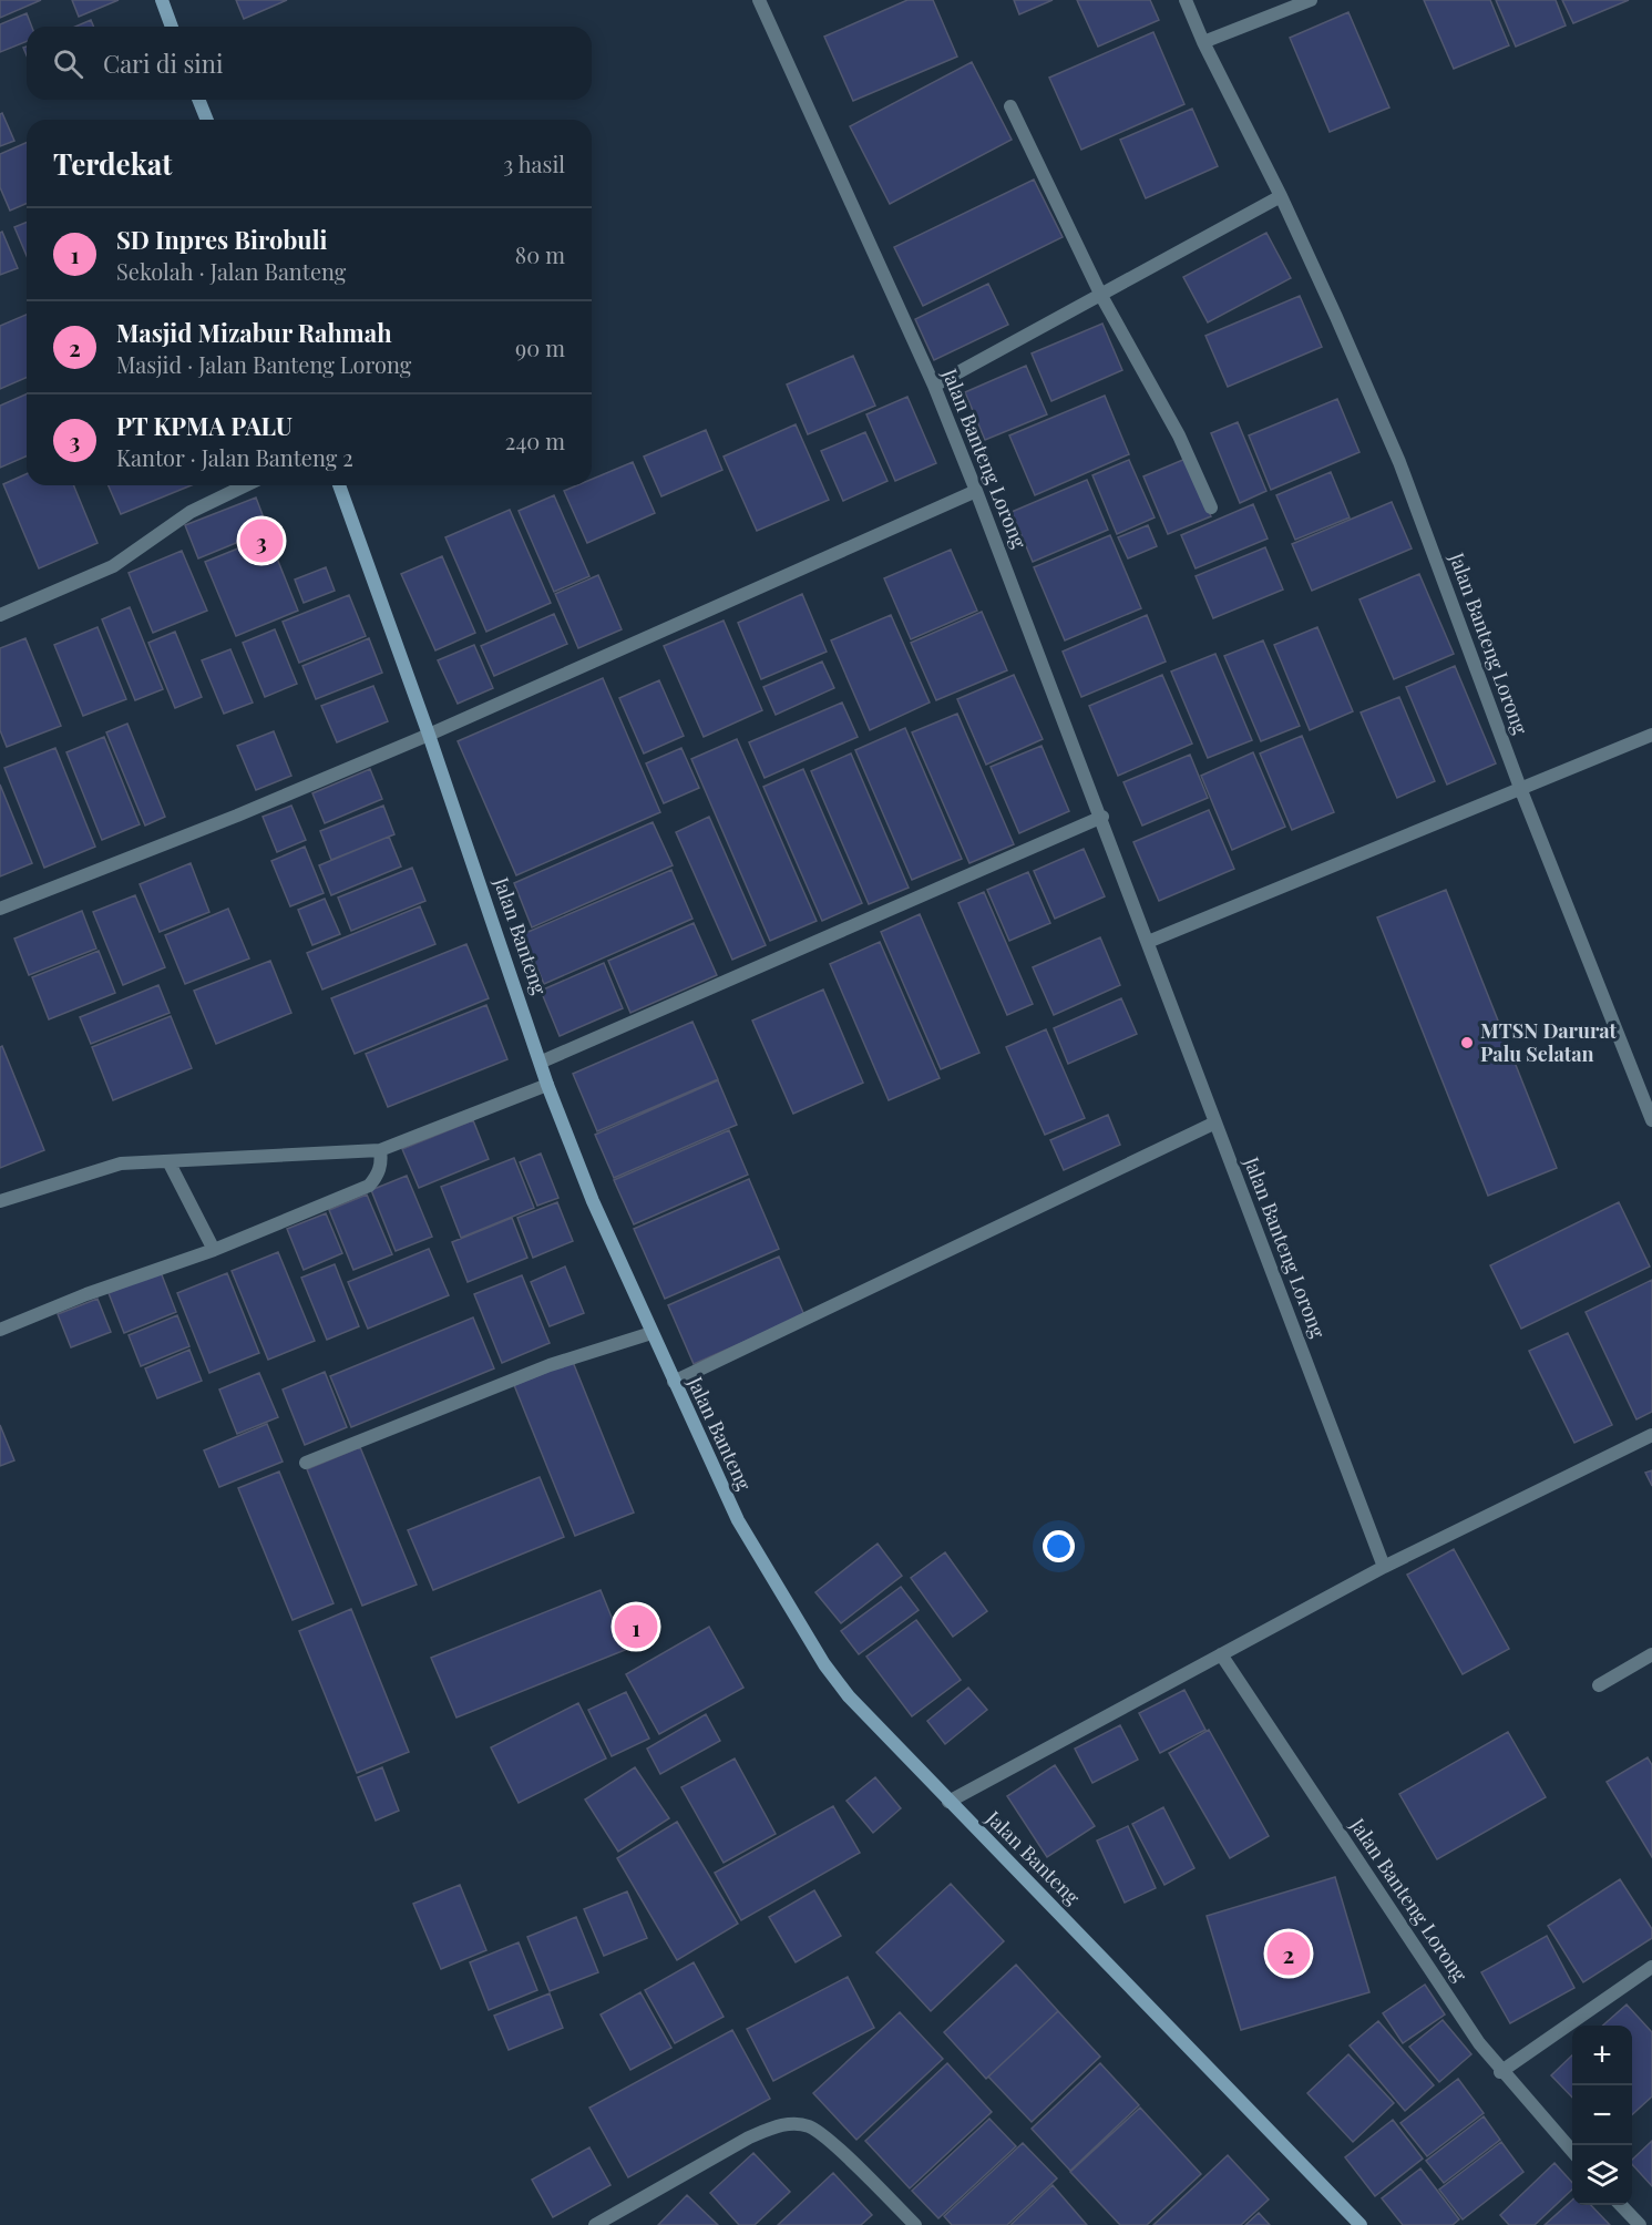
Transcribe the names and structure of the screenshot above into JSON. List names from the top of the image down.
{
  "streets": {
    "street": ["Jalan Banteng Lorong", "Jalan Banteng"]
  },
  "places": ["MTSN Darurat Palu Selatan"],
  "page": {
    "search": "Cari di sini",
    "heading": ["Terdekat", "3 hasil"],
    "list": [
      {
        "mark": "1",
        "name": "SD Inpres Birobuli",
        "note": "Sekolah · Jalan Banteng",
        "value": "80 m"
      },
      {
        "mark": "2",
        "name": "Masjid Mizabur Rahmah",
        "note": "Masjid · Jalan Banteng Lorong",
        "value": "90 m"
      },
      {
        "mark": "3",
        "name": "PT KPMA PALU",
        "note": "Kantor · Jalan Banteng 2",
        "value": "240 m"
      }
    ],
    "pins": ["3", "1", "2"],
    "map_buttons": ["+", "−"]
  }
}
